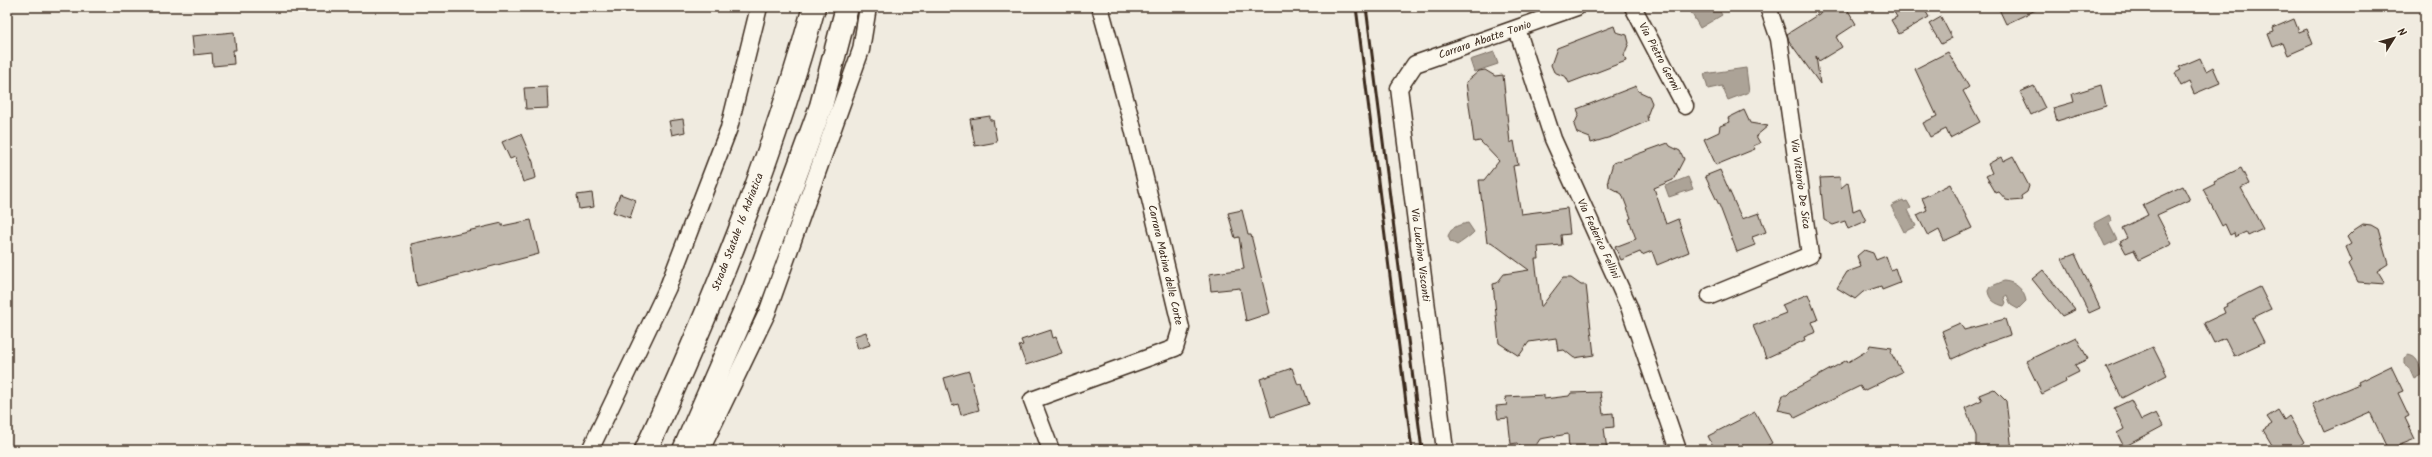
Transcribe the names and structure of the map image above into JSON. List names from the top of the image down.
{
  "streets": {
    "highway": ["Strada Statale 16 Adriatica"],
    "street": [
      "Carrara Abatte Tonio",
      "Via Pietro Germi",
      "Via Vittorio De Sica",
      "Via Federico Fellini",
      "Via Luchino Visconti",
      "Carrara Matina delle Corte"
    ]
  },
  "crossings": [
    ["Carrara Abatte Tonio", "Via Federico Fellini"],
    ["Carrara Abatte Tonio", "Via Luchino Visconti"]
  ],
  "north": "top right"
}
